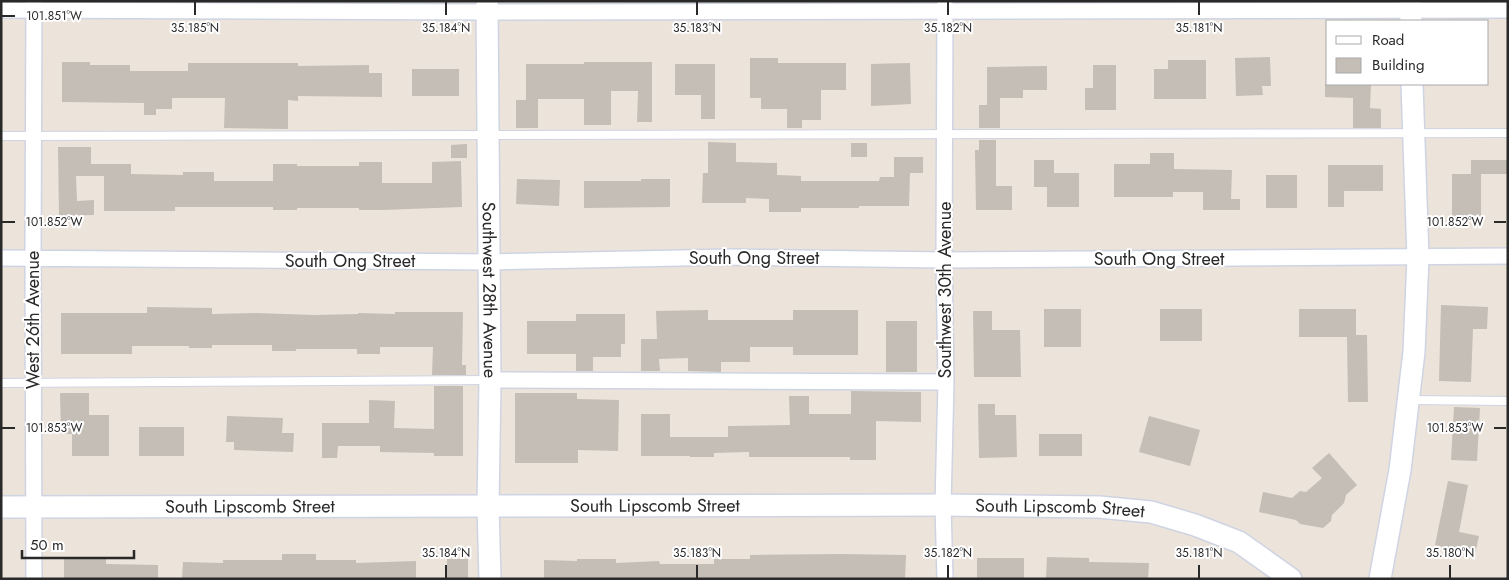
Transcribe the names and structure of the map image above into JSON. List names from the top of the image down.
{
  "streets": {
    "street": [
      "South Ong Street",
      "Southwest 28th Avenue",
      "Southwest 30th Avenue",
      "West 26th Avenue",
      "South Lipscomb Street"
    ]
  },
  "crossings": [
    ["South Ong Street", "Southwest 28th Avenue"],
    ["South Ong Street", "Southwest 30th Avenue"],
    ["South Ong Street", "West 26th Avenue"],
    ["Southwest 28th Avenue", "South Lipscomb Street"],
    ["Southwest 30th Avenue", "South Lipscomb Street"],
    ["West 26th Avenue", "South Lipscomb Street"]
  ],
  "legend": ["Road", "Building"],
  "scale_bar": "50 m",
  "coordinates": [
    "101.851°W",
    "35.185°N",
    "35.184°N",
    "35.183°N",
    "35.182°N",
    "35.181°N",
    "101.852°W",
    "101.853°W",
    "35.180°N"
  ]
}
